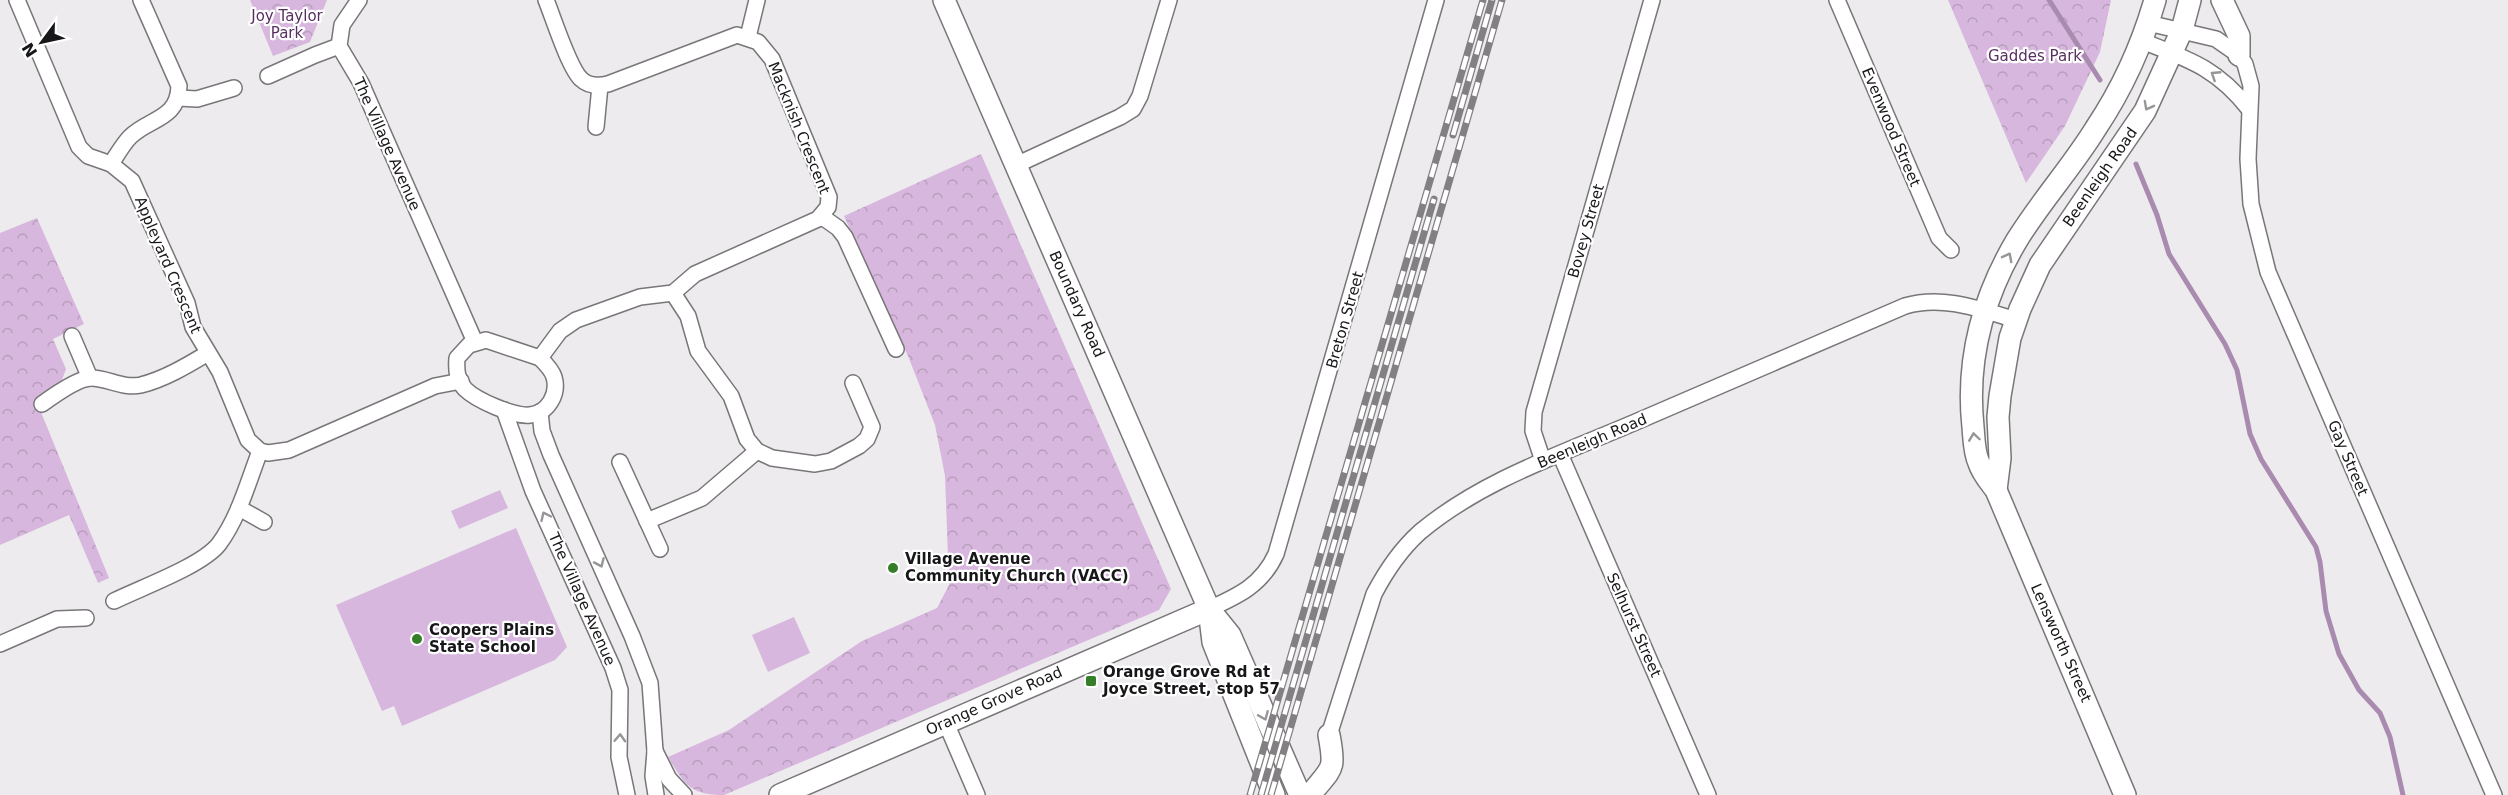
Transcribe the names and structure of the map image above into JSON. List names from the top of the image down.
{
  "streets": {
    "main road": [
      "Beenleigh Road",
      "Boundary Road",
      "Lensworth Street",
      "Orange Grove Road"
    ],
    "street": [
      "Evenwood Street",
      "Macknish Crescent",
      "The Village Avenue",
      "Bovey Street",
      "Appleyard Crescent",
      "Breton Street",
      "Gay Street",
      "Selhurst Street"
    ]
  },
  "crossings": [
    ["Beenleigh Road", "Bovey Street"],
    ["Beenleigh Road", "Selhurst Street"],
    ["Beenleigh Road", "Lensworth Street"],
    ["Boundary Road", "Breton Street"],
    ["Boundary Road", "Orange Grove Road"],
    ["Breton Street", "Orange Grove Road"]
  ],
  "parks": ["Joy Taylor Park", "Gaddes Park"],
  "places": {
    "other": ["Village Avenue Community Church (VACC)", "Coopers Plains State School"],
    "transit": ["Orange Grove Rd at Joyce Street, stop 57"]
  },
  "north": "bottom left"
}
